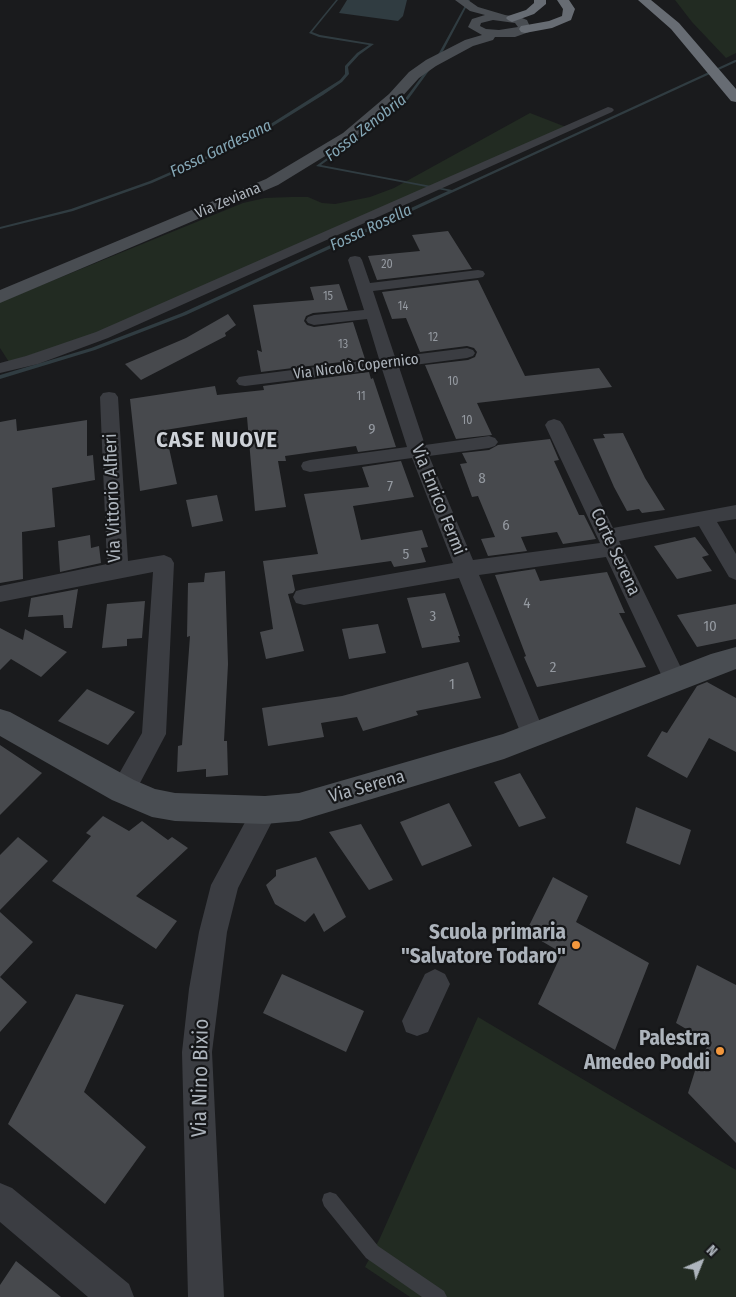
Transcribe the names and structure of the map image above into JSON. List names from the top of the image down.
{
  "streets": {
    "street": [
      "Via Zeviana",
      "Via Nicolò Copernico",
      "Via Vittorio Alfieri",
      "Via Enrico Fermi",
      "Corte Serena",
      "Via Serena",
      "Via Nino Bixio"
    ]
  },
  "crossings": [
    ["Via Nicolò Copernico", "Via Enrico Fermi"],
    ["Via Enrico Fermi", "Via Serena"],
    ["Corte Serena", "Via Serena"],
    ["Via Serena", "Via Nino Bixio"]
  ],
  "districts": ["CASE NUOVE"],
  "water": ["Fossa Zenobria", "Fossa Gardesana", "Fossa Rosella"],
  "places": ["Scuola primaria \"Salvatore Todaro\"", "Palestra Amedeo Poddi"],
  "house_numbers": [
    "20",
    "15",
    "14",
    "12",
    "13",
    "10",
    "11",
    "10",
    "9",
    "8",
    "7",
    "6",
    "5",
    "4",
    "3",
    "10",
    "2",
    "1"
  ],
  "north": "top right"
}
